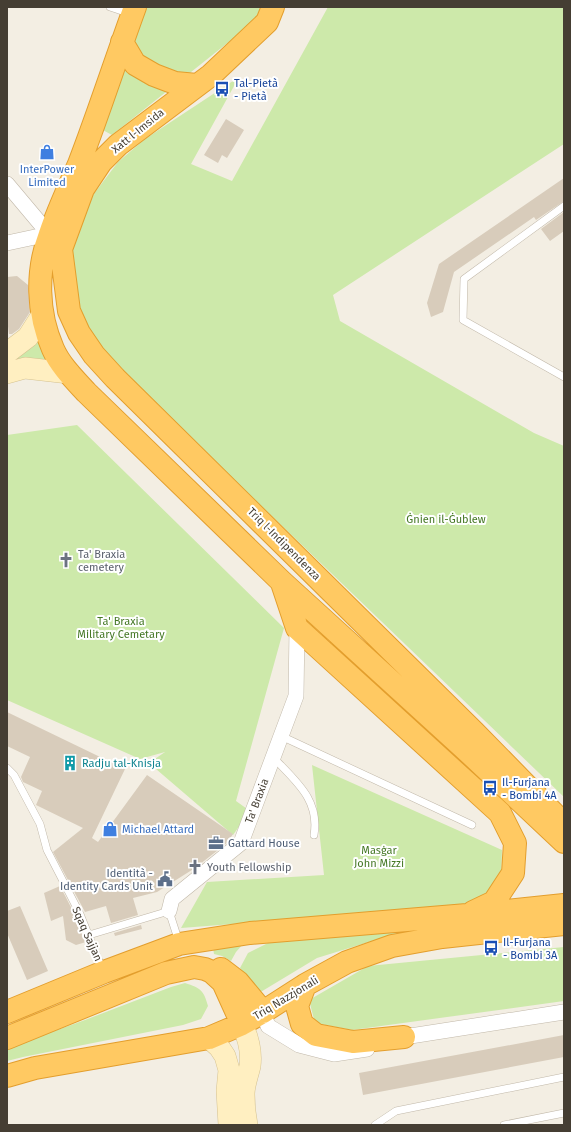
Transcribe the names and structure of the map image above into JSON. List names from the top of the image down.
{
  "streets": {
    "highway": ["Xatt l-Imsida", "Triq l-Indipendenza", "Triq Nazzjonali"],
    "street": ["Ta' Braxia"],
    "lane": ["Sqaq Sajjan"]
  },
  "crossings": [
    ["Xatt l-Imsida", "Triq l-Indipendenza"]
  ],
  "parks": ["Ġnien il-Ġublew", "Ta' Braxia Military Cemetary", "Masġar John Mizzi"],
  "places": {
    "bus stop": ["Tal-Pietà - Pietà", "Il-Furjana - Bombi 4A", "Il-Furjana - Bombi 3A"],
    "shop": ["InterPower Limited", "Michael Attard"],
    "church": ["Ta' Braxia cemetery", "Youth Fellowship"],
    "building": ["Radju tal-Knisja"],
    "office": ["Gattard House"],
    "public building": ["Identità - Identity Cards Unit"]
  }
}
